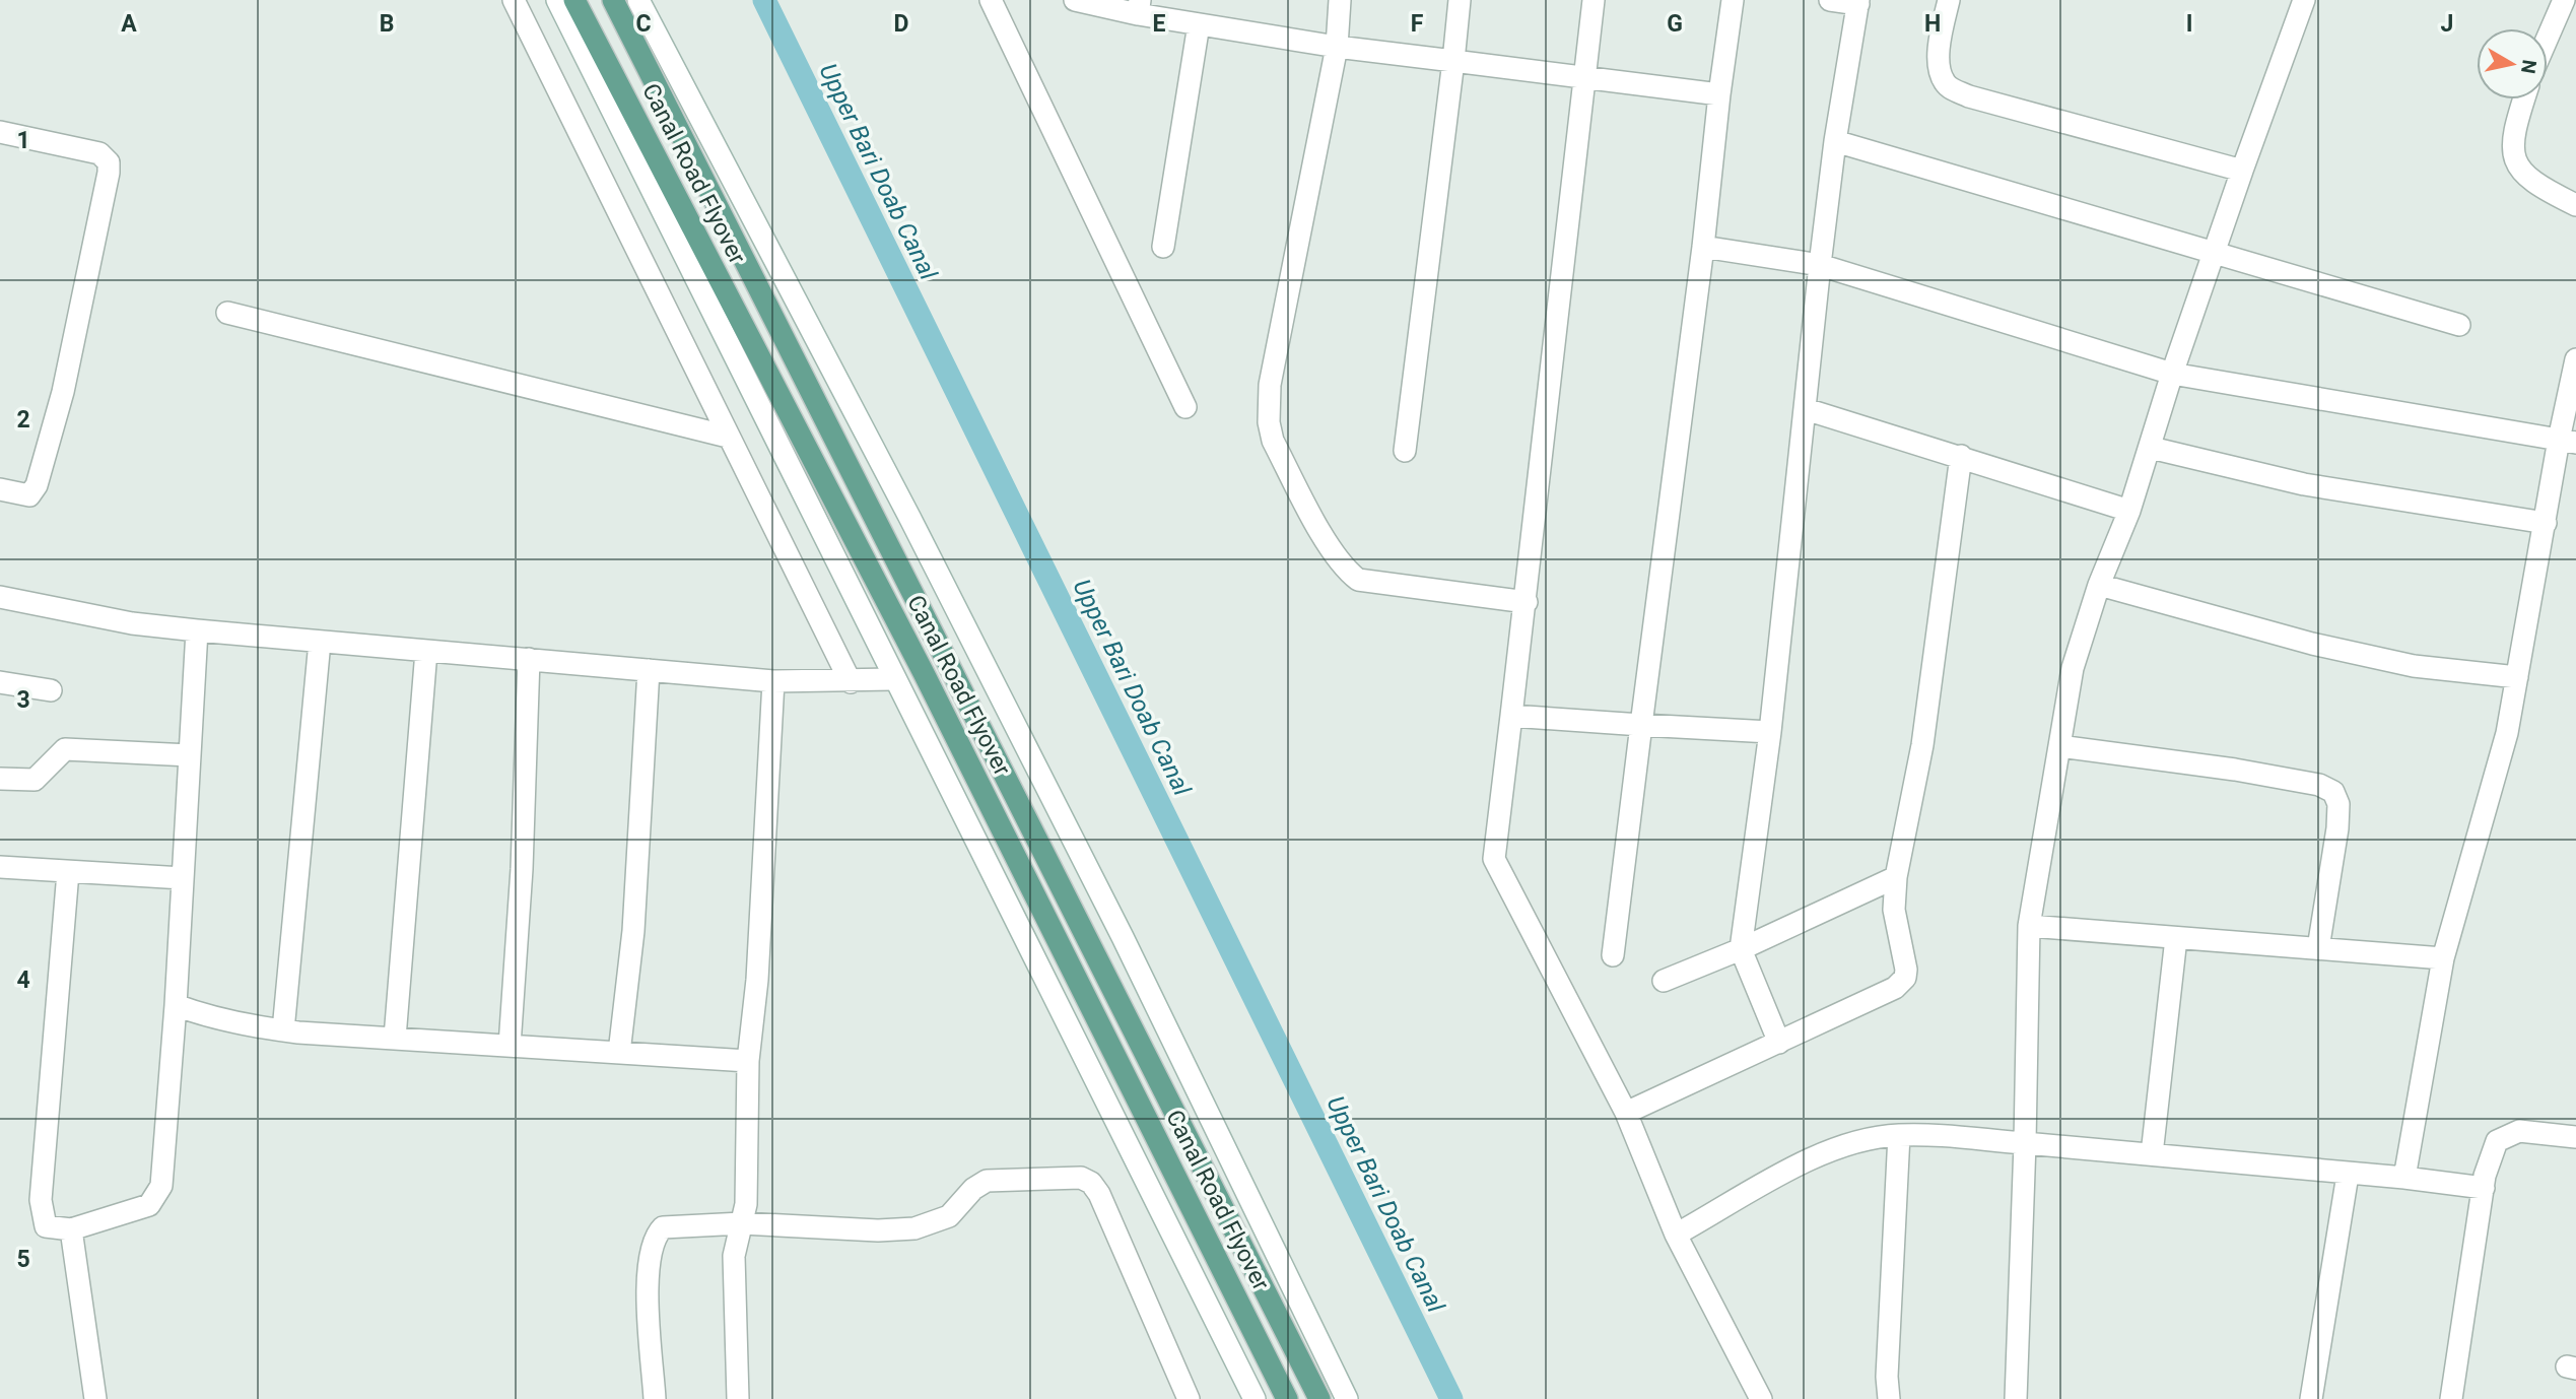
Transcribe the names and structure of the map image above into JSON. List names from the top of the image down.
{
  "streets": {
    "main road": ["Canal Road Flyover"]
  },
  "water": ["Upper Bari Doab Canal"],
  "north": "right",
  "grid": {
    "columns": [
      "A",
      "B",
      "C",
      "D",
      "E",
      "F",
      "G",
      "H",
      "I",
      "J"
    ],
    "rows": [
      "1",
      "2",
      "3",
      "4",
      "5"
    ]
  }
}
